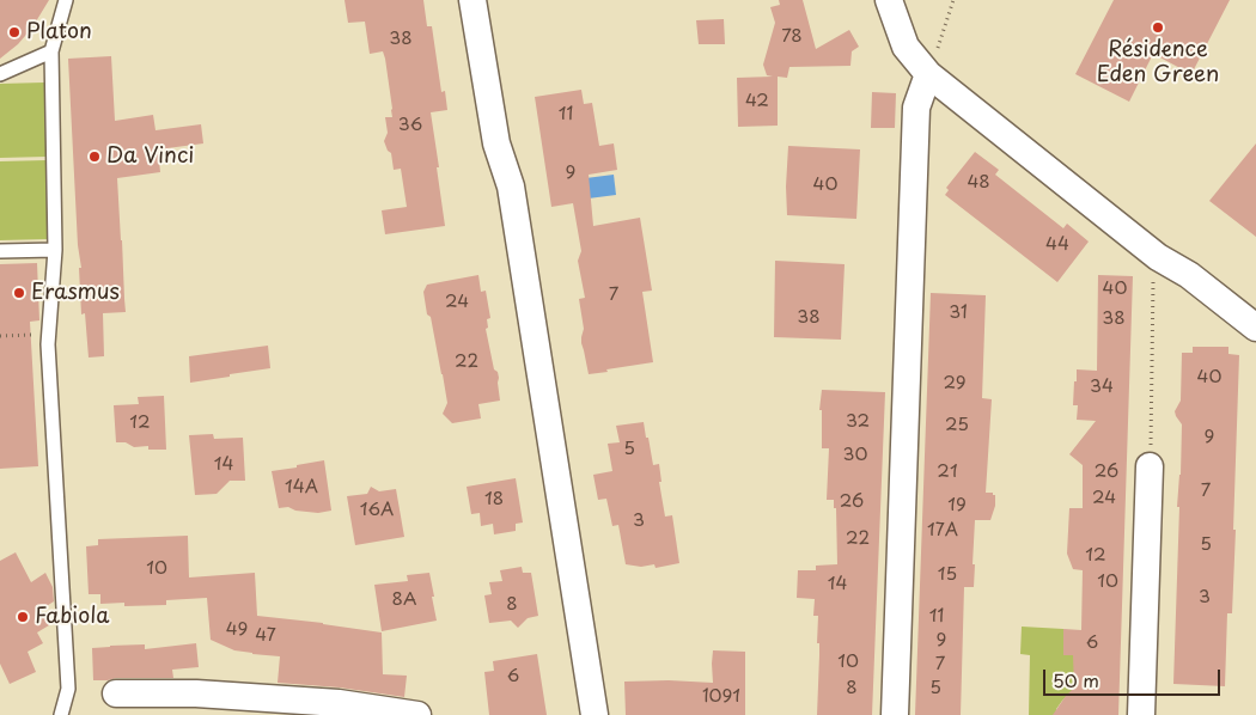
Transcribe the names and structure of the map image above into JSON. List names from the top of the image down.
{
  "places": [
    "Résidence Eden Green",
    "Platon",
    "Da Vinci",
    "Erasmus",
    "Fabiola"
  ],
  "house_numbers": [
    "78",
    "38",
    "42",
    "11",
    "36",
    "9",
    "48",
    "40",
    "44",
    "40",
    "7",
    "24",
    "31",
    "38",
    "38",
    "22",
    "40",
    "29",
    "34",
    "32",
    "12",
    "25",
    "9",
    "5",
    "30",
    "14",
    "21",
    "26",
    "14A",
    "7",
    "24",
    "18",
    "26",
    "19",
    "16A",
    "3",
    "17A",
    "22",
    "5",
    "12",
    "10",
    "15",
    "10",
    "14",
    "3",
    "8A",
    "8",
    "11",
    "49",
    "47",
    "9",
    "6",
    "10",
    "7",
    "6",
    "8",
    "5",
    "1091"
  ],
  "scale_bar": "50 m"
}
